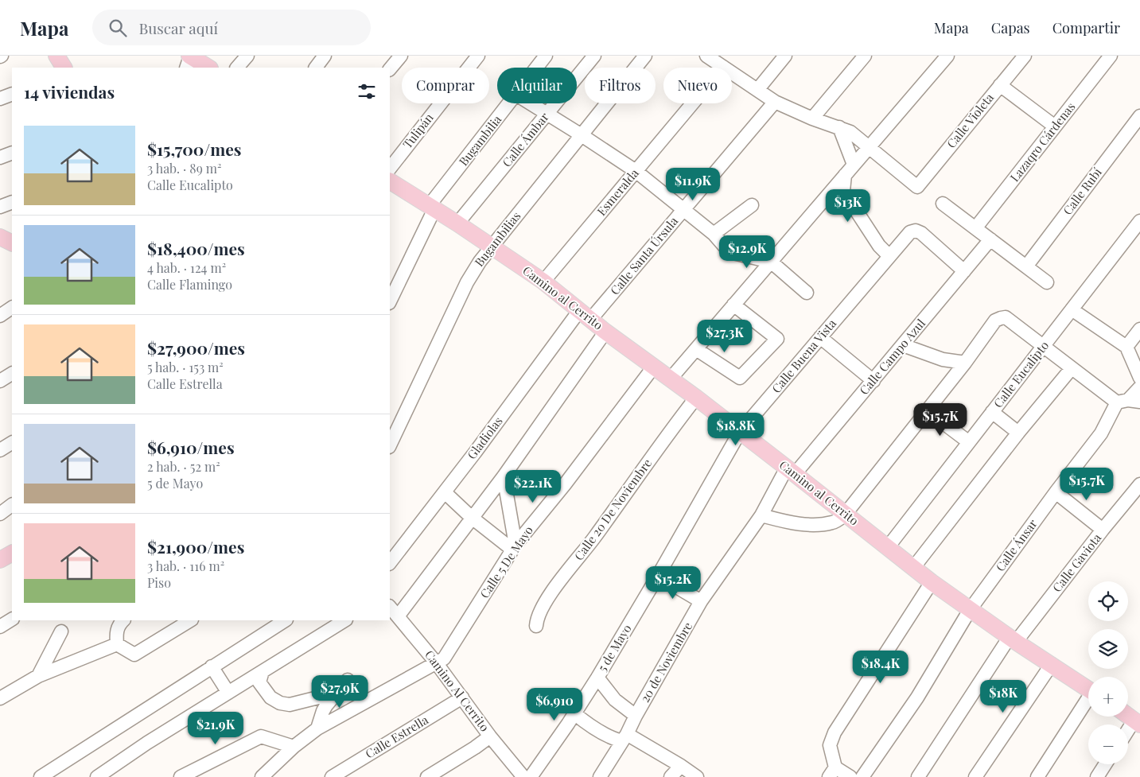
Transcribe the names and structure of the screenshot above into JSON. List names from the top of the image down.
{
  "streets": {
    "main road": ["Camino al Cerrito"],
    "street": [
      "Calle Violeta",
      "Tulipán",
      "Calle Ámbar",
      "Bugambilia",
      "Lazaqro Cárdenas",
      "Calle Rubí",
      "Esmeralda",
      "Bugambilias",
      "Calle Santa Úrsula",
      "Calle Buena Vista",
      "Calle Campo Azul",
      "Calle Eucalipto",
      "Gladiolas",
      "Calle 20 De Noviembre",
      "Calle Ánsar",
      "Calle 5 De Mayo",
      "Calle Gaviota",
      "5 de Mayo",
      "20 de Noviembre",
      "Camino Al Cerrito",
      "Calle Estrella"
    ]
  },
  "crossings": [
    ["Calle Ámbar", "Camino al Cerrito"],
    ["Bugambilia", "Camino al Cerrito"],
    ["Esmeralda", "Camino al Cerrito"],
    ["Bugambilias", "Camino al Cerrito"],
    ["Calle Santa Úrsula", "Camino al Cerrito"],
    ["Calle Santa Úrsula", "Gladiolas"],
    ["Camino al Cerrito", "Calle Buena Vista"],
    ["Camino al Cerrito", "Calle Campo Azul"],
    ["Camino al Cerrito", "Calle Eucalipto"],
    ["Camino al Cerrito", "Gladiolas"],
    ["Camino al Cerrito", "Calle 20 De Noviembre"],
    ["Camino al Cerrito", "Calle Ánsar"],
    ["Camino al Cerrito", "Calle 5 De Mayo"],
    ["Camino al Cerrito", "Calle Gaviota"],
    ["Camino al Cerrito", "5 de Mayo"],
    ["Camino al Cerrito", "20 de Noviembre"],
    ["Calle Buena Vista", "Calle Campo Azul"],
    ["Calle Buena Vista", "5 de Mayo"],
    ["Calle Campo Azul", "20 de Noviembre"],
    ["Calle 5 De Mayo", "Camino Al Cerrito"],
    ["Camino Al Cerrito", "Calle Estrella"]
  ],
  "page": {
    "header": "Mapa",
    "search": "Buscar aquí",
    "nav": ["Mapa", "Capas", "Compartir"],
    "chip": [
      "Comprar",
      "Alquilar",
      "Filtros",
      "Nuevo"
    ],
    "heading": "14 viviendas",
    "list": [
      {
        "name": "$15,700/mes",
        "note": "3 hab. · 89 m² · Calle Eucalipto"
      },
      {
        "name": "$18,400/mes",
        "note": "4 hab. · 124 m² · Calle Flamingo"
      },
      {
        "name": "$27,900/mes",
        "note": "5 hab. · 153 m² · Calle Estrella"
      },
      {
        "name": "$6,910/mes",
        "note": "2 hab. · 52 m² · 5 de Mayo"
      },
      {
        "name": "$21,900/mes",
        "note": "3 hab. · 116 m² · Piso"
      }
    ],
    "price": [
      "$11.9K",
      "$13K",
      "$12.9K",
      "$27.3K",
      "$15.7K",
      "$18.8K",
      "$15.7K",
      "$22.1K",
      "$15.2K",
      "$18.4K",
      "$27.9K",
      "$18K",
      "$6,910",
      "$21.9K"
    ],
    "map_buttons": ["+", "−"]
  }
}
